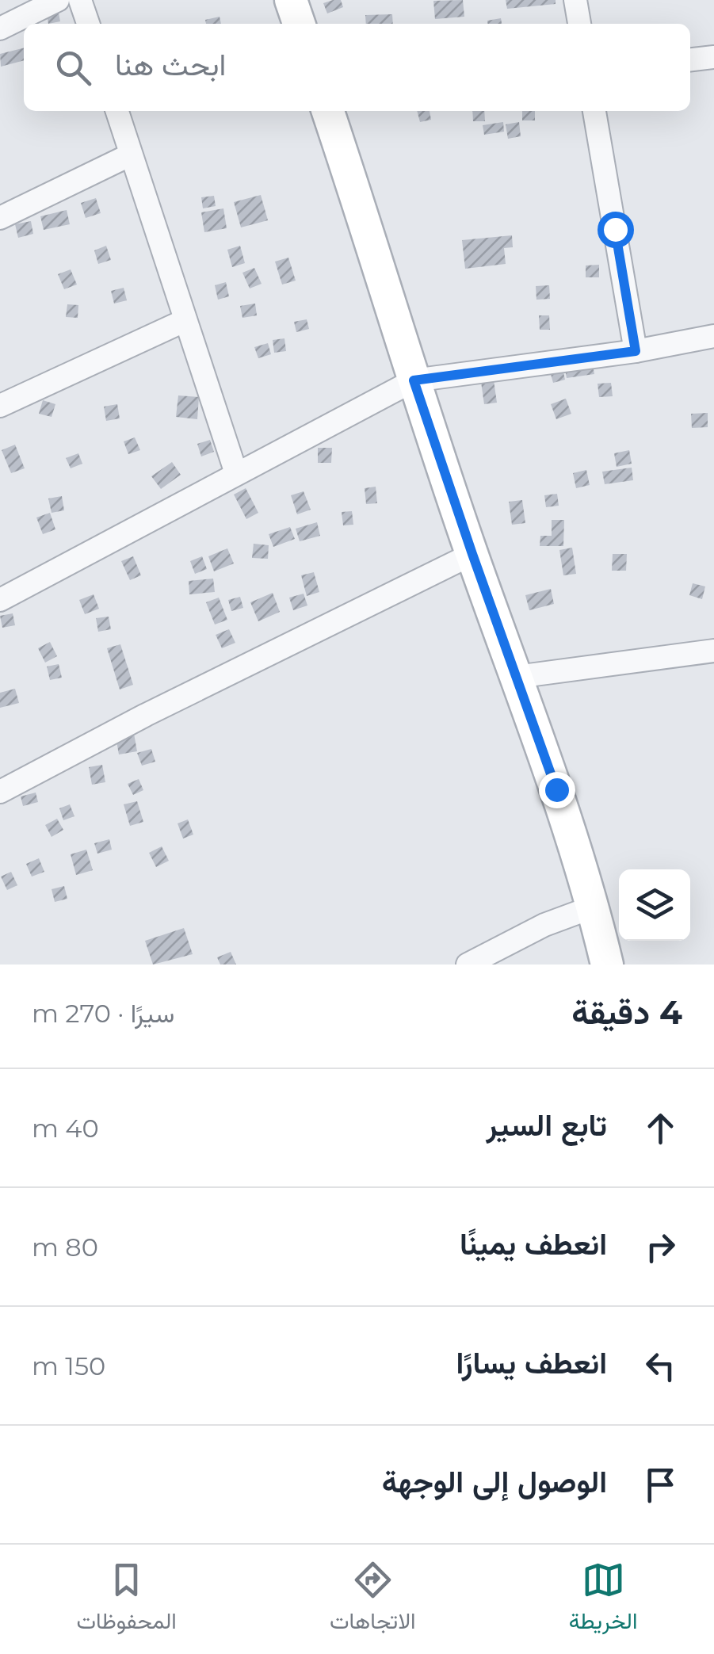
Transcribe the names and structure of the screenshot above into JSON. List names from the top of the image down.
{
  "page": {
    "search": "ابحث هنا",
    "heading": ["4 دقيقة", "سيرًا · 270 m"],
    "list": [
      ["تابع السير", "40 m"],
      ["انعطف يمينًا", "80 m"],
      ["انعطف يسارًا", "150 m"],
      "الوصول إلى الوجهة"
    ],
    "nav": ["الخريطة", "الاتجاهات", "المحفوظات"]
  }
}
